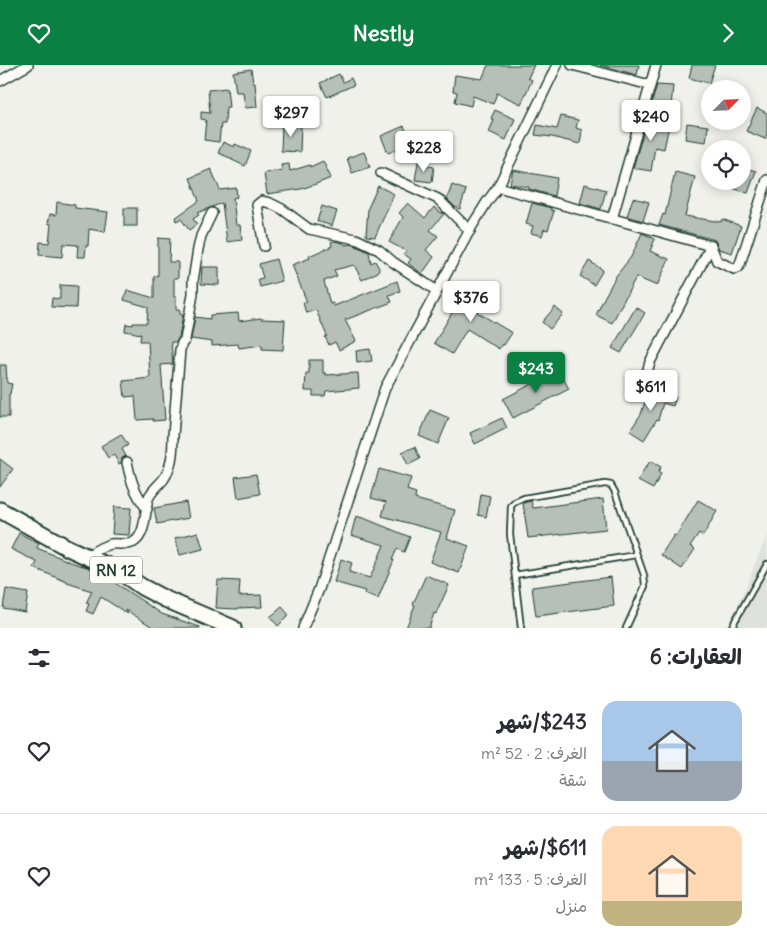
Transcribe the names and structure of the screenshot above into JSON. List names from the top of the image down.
{
  "streets": {
    "main road": ["RN 12"]
  },
  "north": "top right",
  "page": {
    "header": "Nestly",
    "price": [
      "$297",
      "$240",
      "$228",
      "$376",
      "$243",
      "$611"
    ],
    "heading": "العقارات: 6",
    "list": [
      {
        "name": "$243/شهر",
        "note": "الغرف: 2 · 52 m² · شقة"
      },
      {
        "name": "$611/شهر",
        "note": "الغرف: 5 · 133 m² · منزل"
      }
    ]
  }
}
